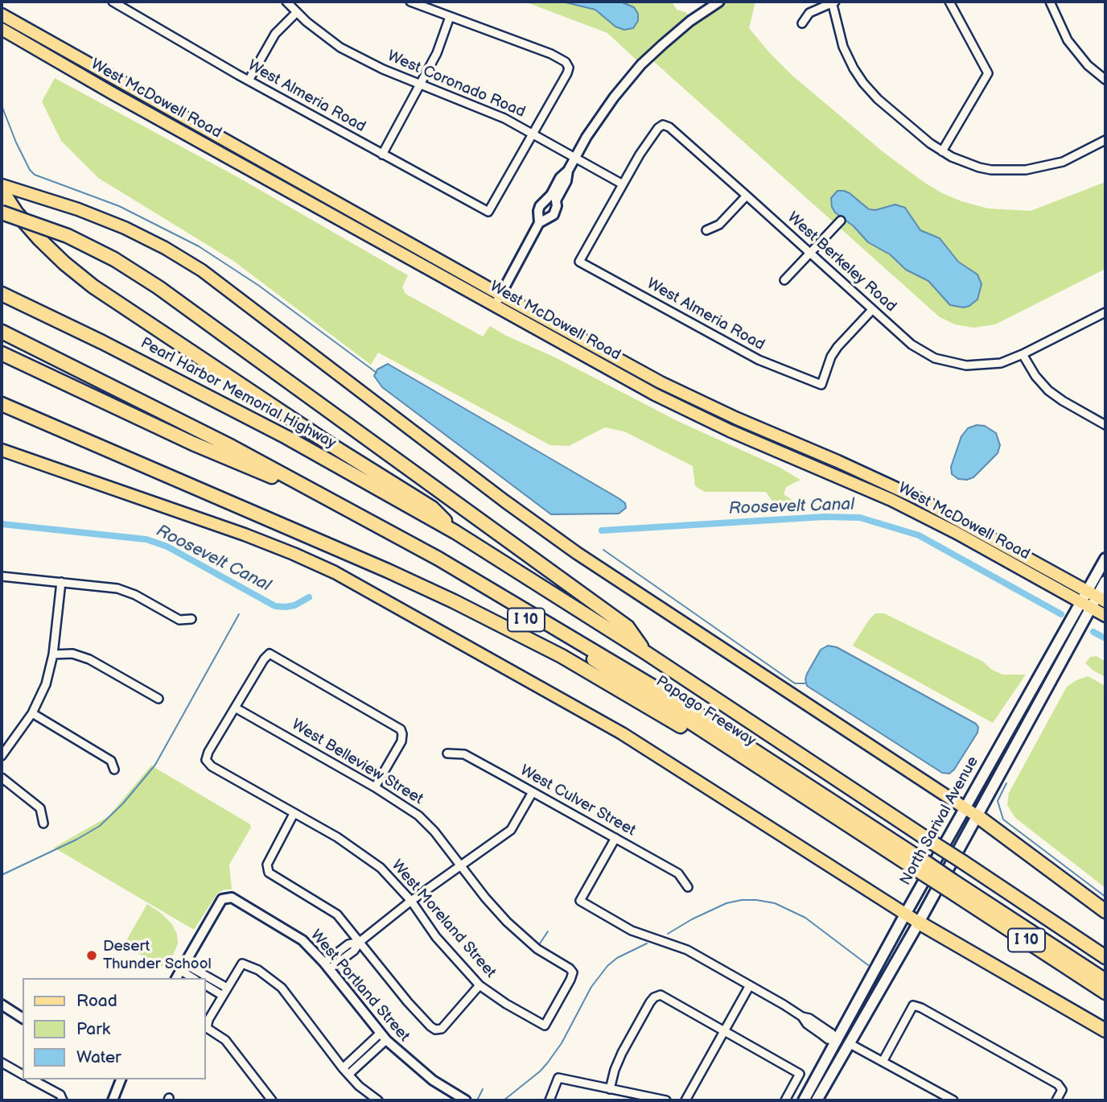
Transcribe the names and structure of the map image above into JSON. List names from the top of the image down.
{
  "streets": {
    "highway": ["Pearl Harbor Memorial Highway", "I 10", "Papago Freeway"],
    "main road": ["West McDowell Road", "North Sarival Avenue"],
    "street": [
      "West Coronado Road",
      "West Almeria Road",
      "West Berkeley Road",
      "West Belleview Street",
      "West Culver Street",
      "West Moreland Street",
      "West Portland Street"
    ]
  },
  "crossings": [
    ["West Coronado Road", "West Almeria Road"],
    ["West Coronado Road", "West Berkeley Road"],
    ["West Almeria Road", "West Berkeley Road"],
    ["West McDowell Road", "North Sarival Avenue"],
    ["Pearl Harbor Memorial Highway", "Papago Freeway"],
    ["I 10", "Papago Freeway"],
    ["West Belleview Street", "West Moreland Street"]
  ],
  "water": ["Roosevelt Canal"],
  "places": ["Desert Thunder School"],
  "legend": ["Road", "Park", "Water"]
}
